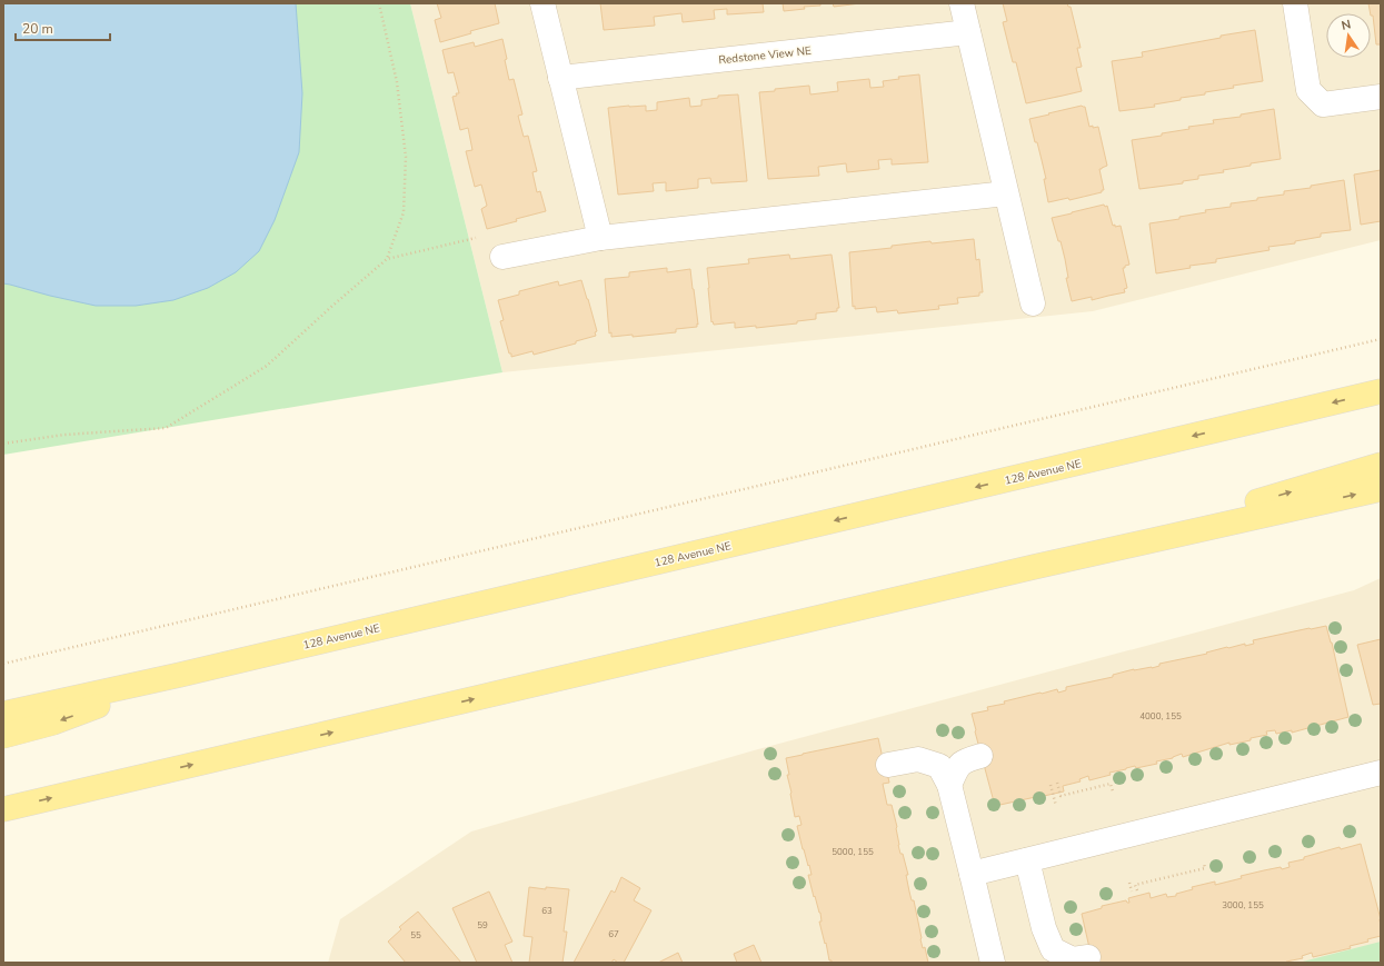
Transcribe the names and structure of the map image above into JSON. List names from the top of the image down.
{
  "streets": {
    "main road": ["128 Avenue NE"],
    "lane": ["Redstone View NE"]
  },
  "house_numbers": [
    "4000, 155",
    "5000, 155",
    "3000, 155",
    "63",
    "59",
    "67",
    "55"
  ],
  "scale_bar": "20 m",
  "north": "top"
}
